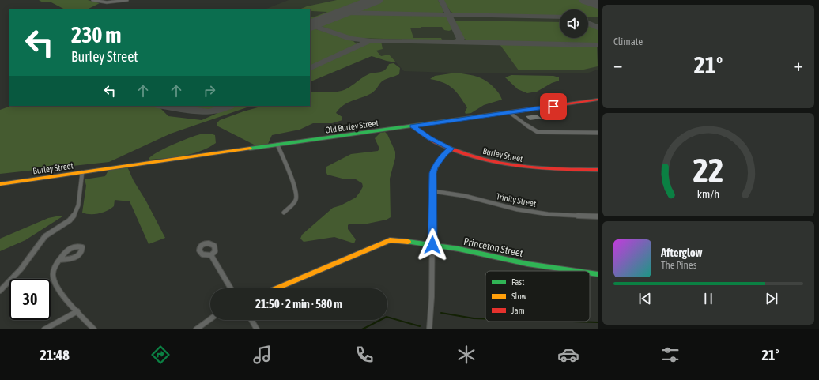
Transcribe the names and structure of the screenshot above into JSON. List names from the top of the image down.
{
  "streets": {
    "main road": ["Old Burley Street", "Burley Street", "Princeton Street"],
    "street": ["Trinity Street"]
  },
  "crossings": [
    ["Old Burley Street", "Burley Street"]
  ],
  "legend": ["Fast", "Slow", "Jam"],
  "page": {
    "tile": "Climate",
    "turn": ["230 m", "Burley Street"],
    "heat": ["−", "21°", "+"],
    "song": ["Afterglow", "The Pines"],
    "limit": "30",
    "trip": "21:50 · 2 min · 580 m",
    "tabs": ["21:48", "21°"],
    "gauge": ["22", "km/h"]
  }
}
